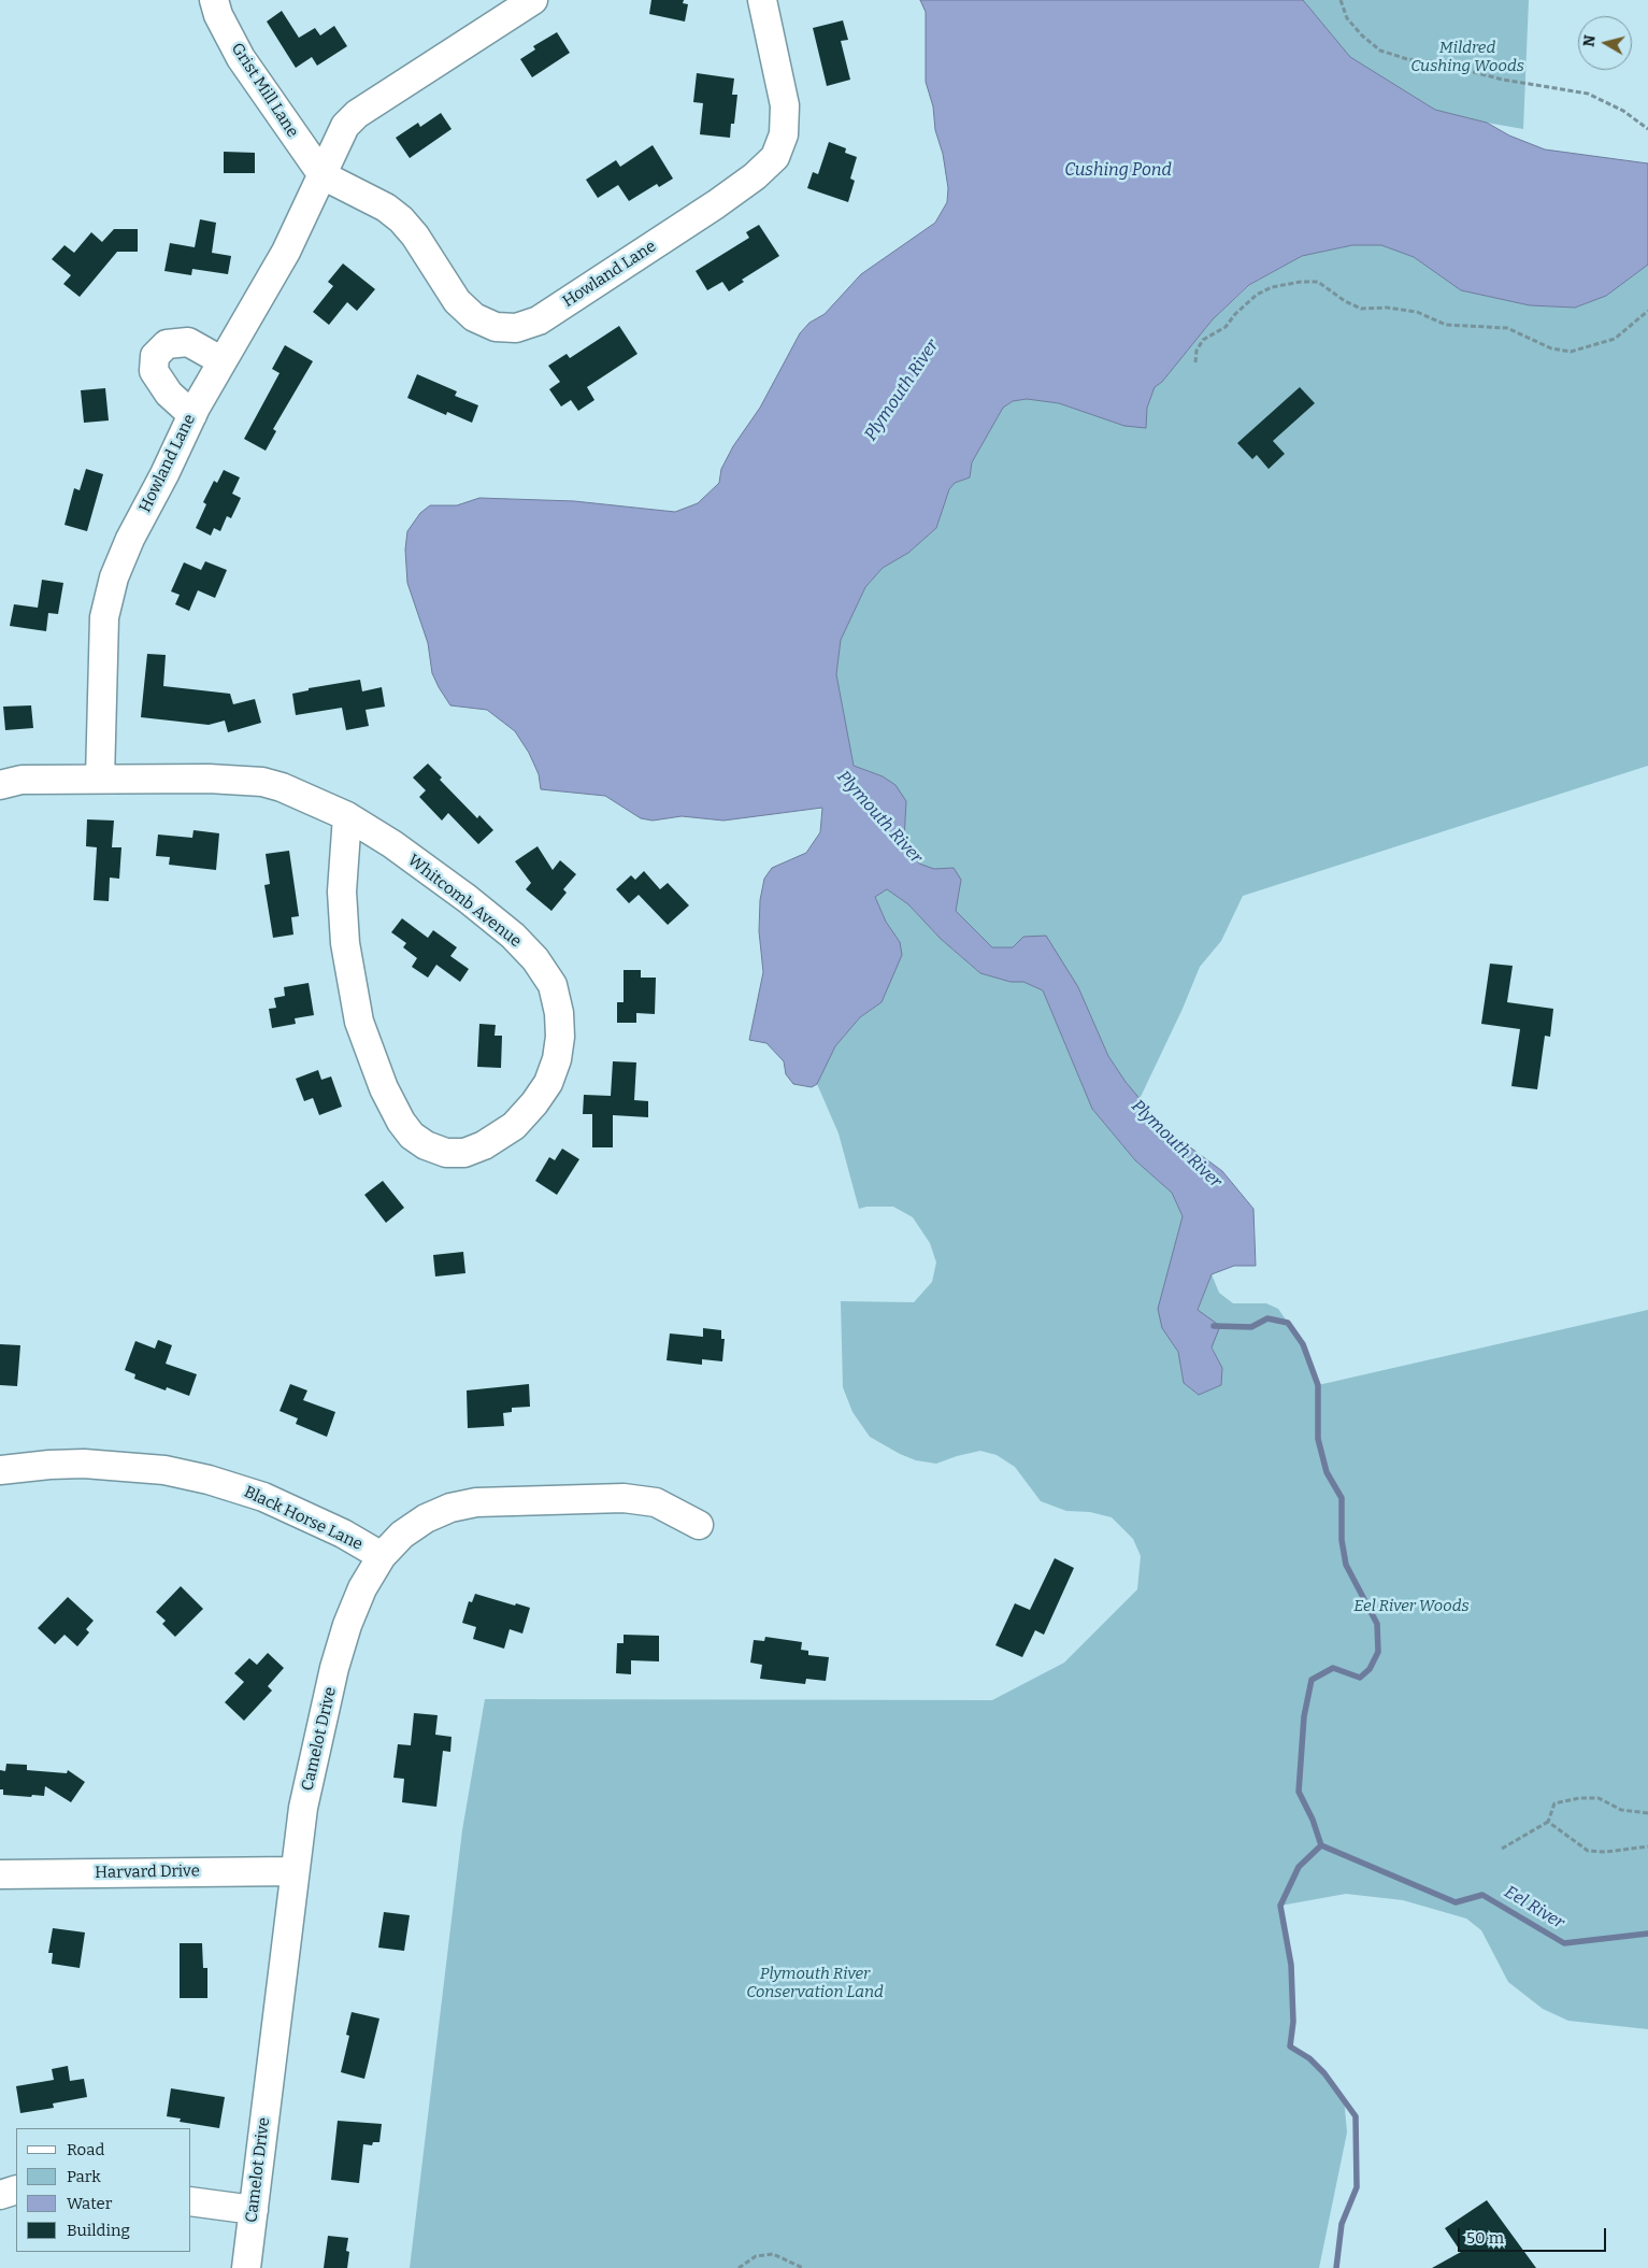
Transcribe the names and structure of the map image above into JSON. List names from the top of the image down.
{
  "streets": {
    "street": [
      "Grist Mill Lane",
      "Howland Lane",
      "Whitcomb Avenue",
      "Black Horse Lane",
      "Camelot Drive",
      "Harvard Drive"
    ]
  },
  "crossings": [
    ["Grist Mill Lane", "Howland Lane"],
    ["Howland Lane", "Whitcomb Avenue"],
    ["Black Horse Lane", "Camelot Drive"],
    ["Camelot Drive", "Harvard Drive"]
  ],
  "water": ["Cushing Pond", "Plymouth River", "Eel River"],
  "parks": ["Mildred Cushing Woods", "Eel River Woods", "Plymouth River Conservation Land"],
  "legend": [
    "Road",
    "Park",
    "Water",
    "Building"
  ],
  "scale_bar": "50 m",
  "north": "left"
}
